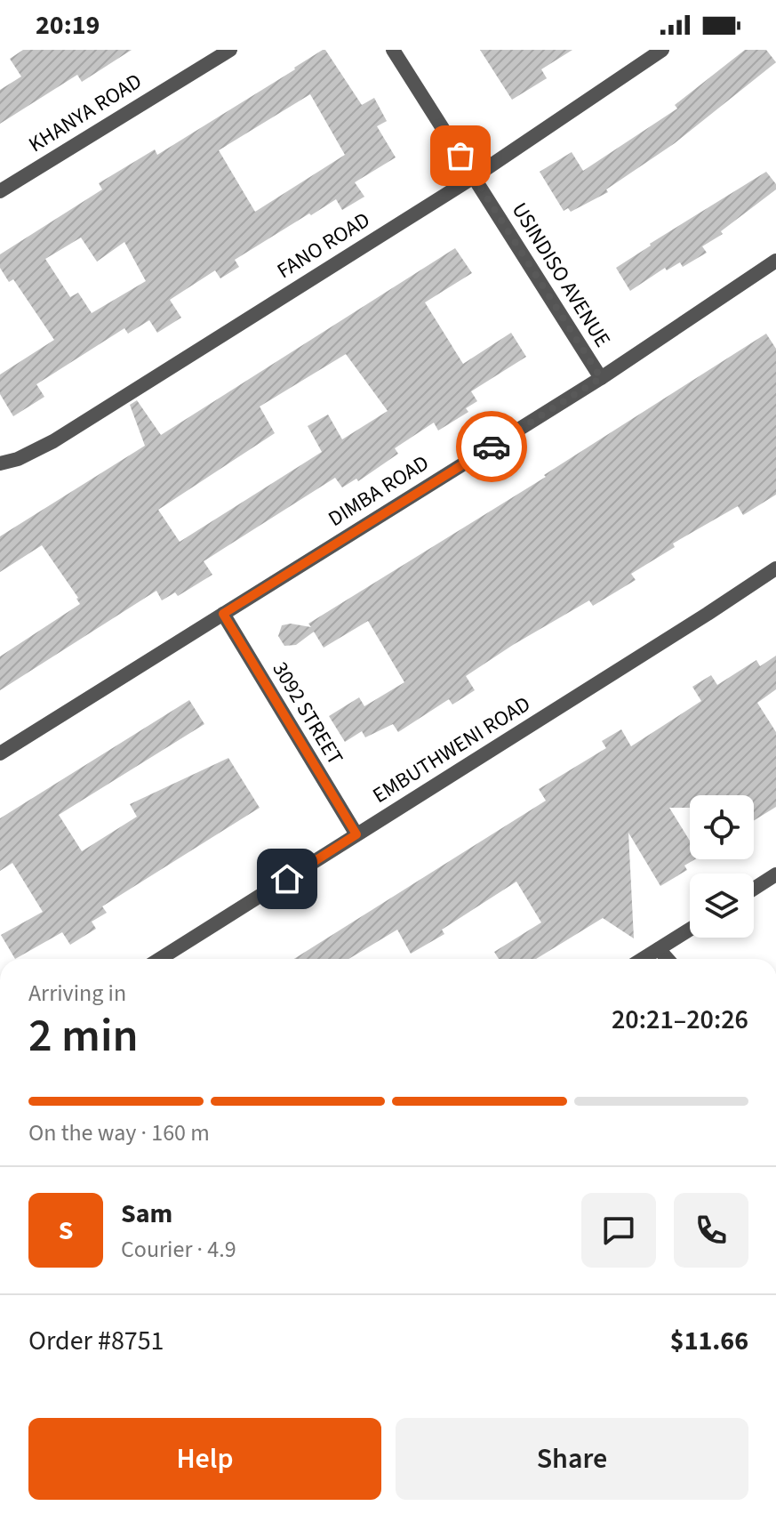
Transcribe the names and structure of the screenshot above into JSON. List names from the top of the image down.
{
  "streets": {
    "street": [
      "KHANYA ROAD",
      "FANO ROAD",
      "USINDISO AVENUE",
      "DIMBA ROAD",
      "3092 STREET",
      "EMBUTHWENI ROAD"
    ]
  },
  "crossings": [
    ["FANO ROAD", "USINDISO AVENUE"],
    ["USINDISO AVENUE", "DIMBA ROAD"],
    ["DIMBA ROAD", "3092 STREET"],
    ["3092 STREET", "EMBUTHWENI ROAD"]
  ],
  "page": {
    "status": "20:19",
    "heading": ["2 min", "Arriving in", "20:21–20:26"],
    "panel": [
      "Sam",
      "Courier · 4.9",
      "Order #8751",
      "$11.66"
    ],
    "bar": "On the way · 160 m",
    "round": "S",
    "buttons": ["Help", "Share"]
  }
}
